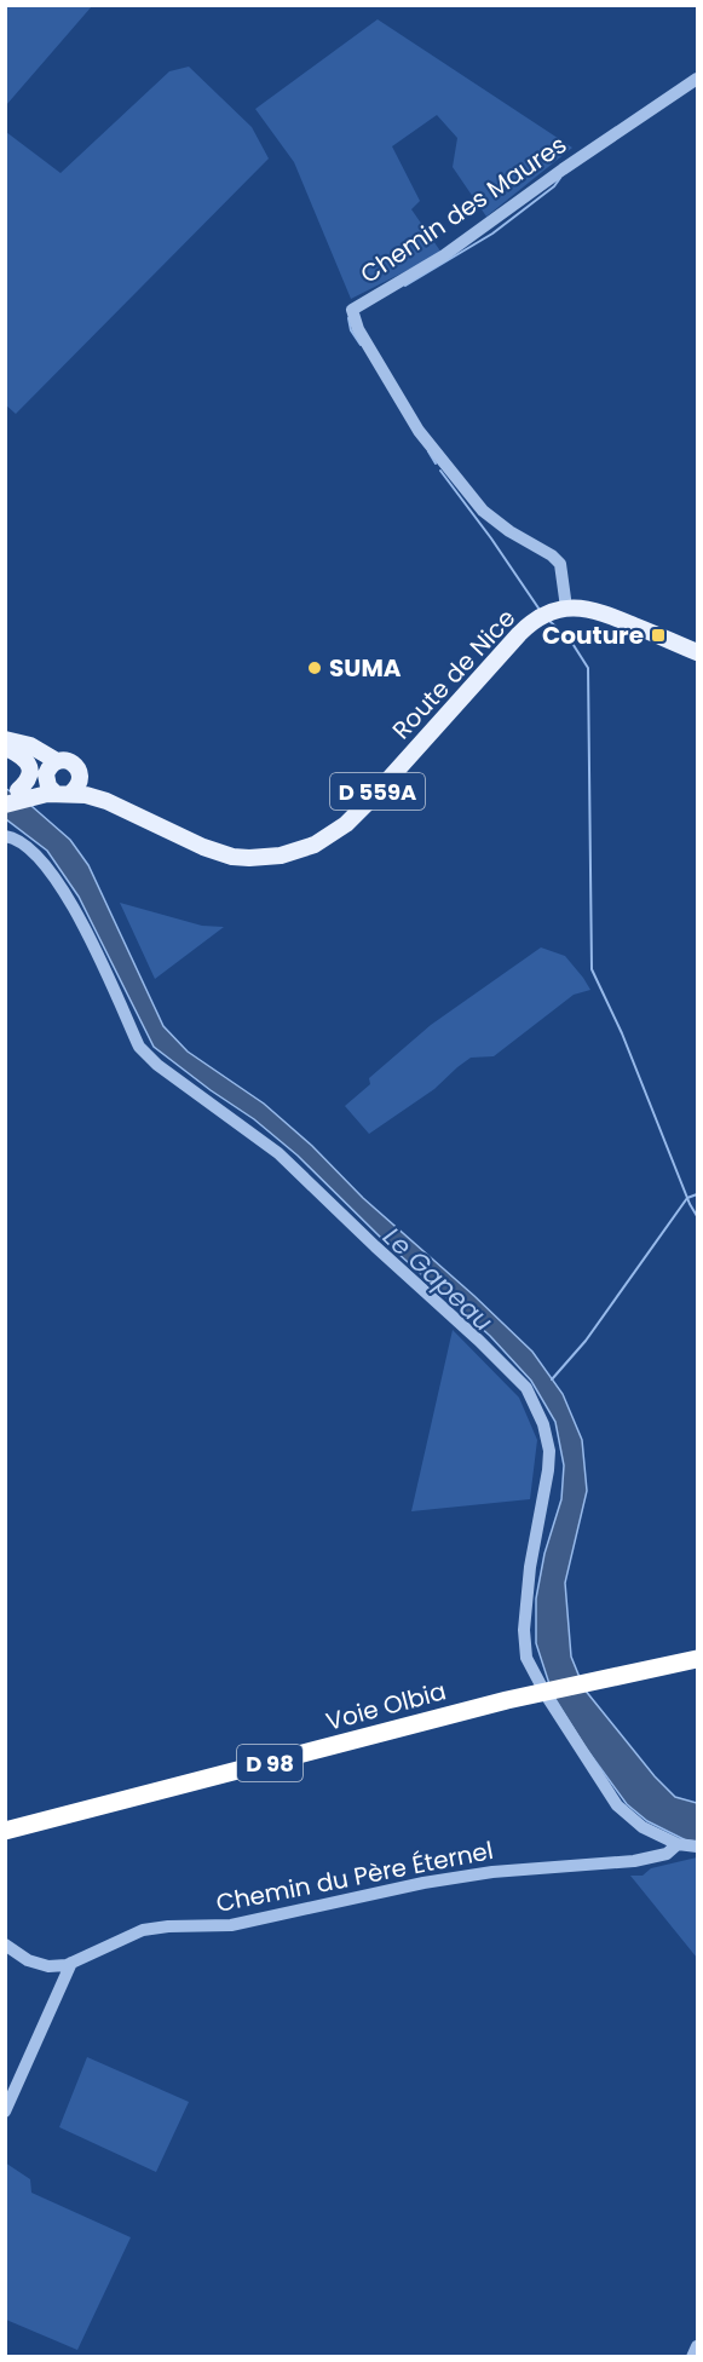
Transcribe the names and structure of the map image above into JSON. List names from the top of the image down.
{
  "streets": {
    "highway": ["Voie Olbia", "D 98"],
    "main road": ["Route de Nice", "D 559A"],
    "street": ["Chemin des Maures", "Chemin du Père Éternel"]
  },
  "crossings": [
    ["Chemin des Maures", "Route de Nice"],
    ["Route de Nice", "D 559A"]
  ],
  "water": ["Le Gapeau"],
  "places": {
    "transit": ["Couture"],
    "other": ["SUMA"]
  }
}
